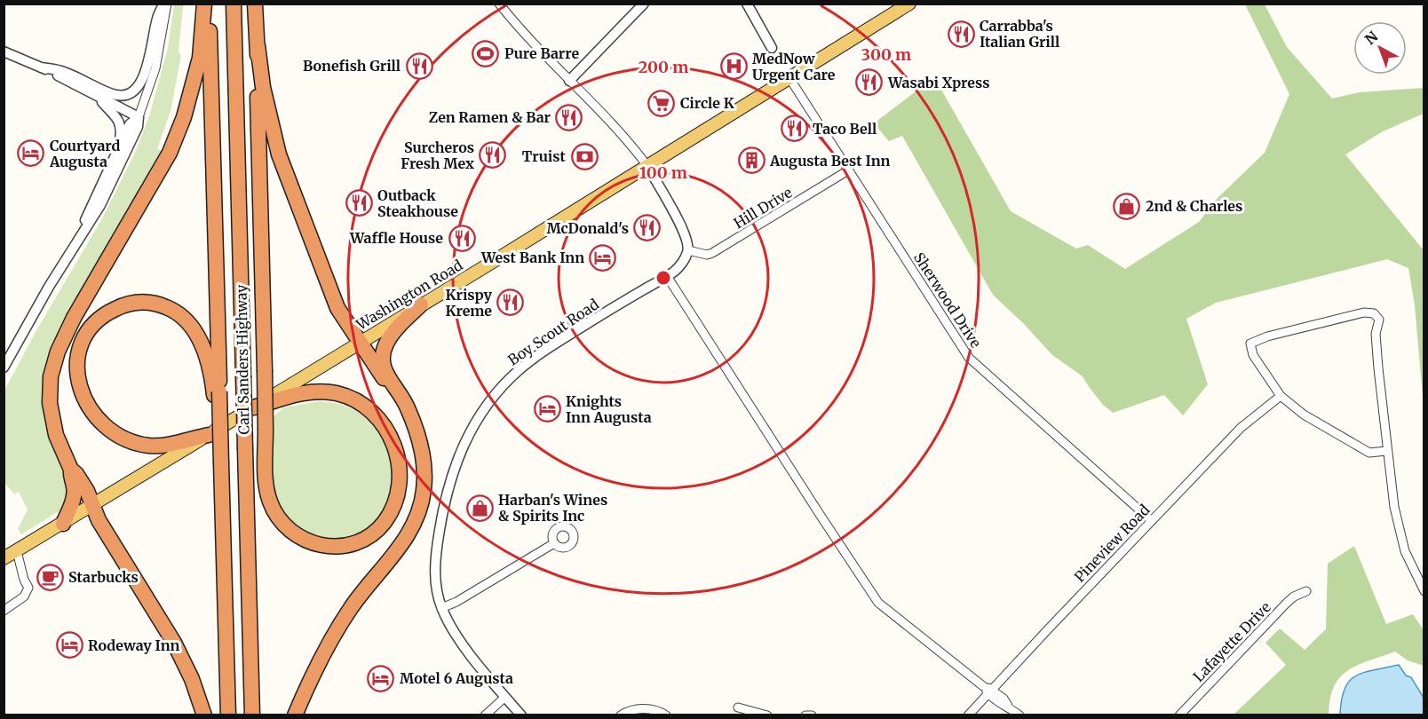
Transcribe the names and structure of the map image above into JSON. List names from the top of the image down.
{
  "streets": {
    "highway": ["Carl Sanders Highway"],
    "main road": ["Washington Road"],
    "street": [
      "Hill Drive",
      "Sherwood Drive",
      "Boy Scout Road",
      "Pineview Road",
      "Lafayette Drive"
    ]
  },
  "crossings": [
    ["Hill Drive", "Sherwood Drive"],
    ["Hill Drive", "Boy Scout Road"],
    ["Washington Road", "Sherwood Drive"],
    ["Sherwood Drive", "Pineview Road"]
  ],
  "places": {
    "restaurant": [
      "Carrabba's Italian Grill",
      "Bonefish Grill",
      "Wasabi Xpress",
      "Zen Ramen & Bar",
      "Taco Bell",
      "Surcheros Fresh Mex",
      "Outback Steakhouse",
      "McDonald's",
      "Waffle House",
      "Krispy Kreme"
    ],
    "sports": ["Pure Barre"],
    "hospital": ["MedNow Urgent Care"],
    "supermarket": ["Circle K"],
    "hotel": [
      "Courtyard Augusta",
      "West Bank Inn",
      "Knights Inn Augusta",
      "Rodeway Inn",
      "Motel 6 Augusta"
    ],
    "bank": ["Truist"],
    "building": ["Augusta Best Inn"],
    "shop": ["2nd & Charles", "Harban's Wines & Spirits Inc"],
    "cafe": ["Starbucks"]
  },
  "north": "top left",
  "rings": ["300 m", "200 m", "100 m"]
}
